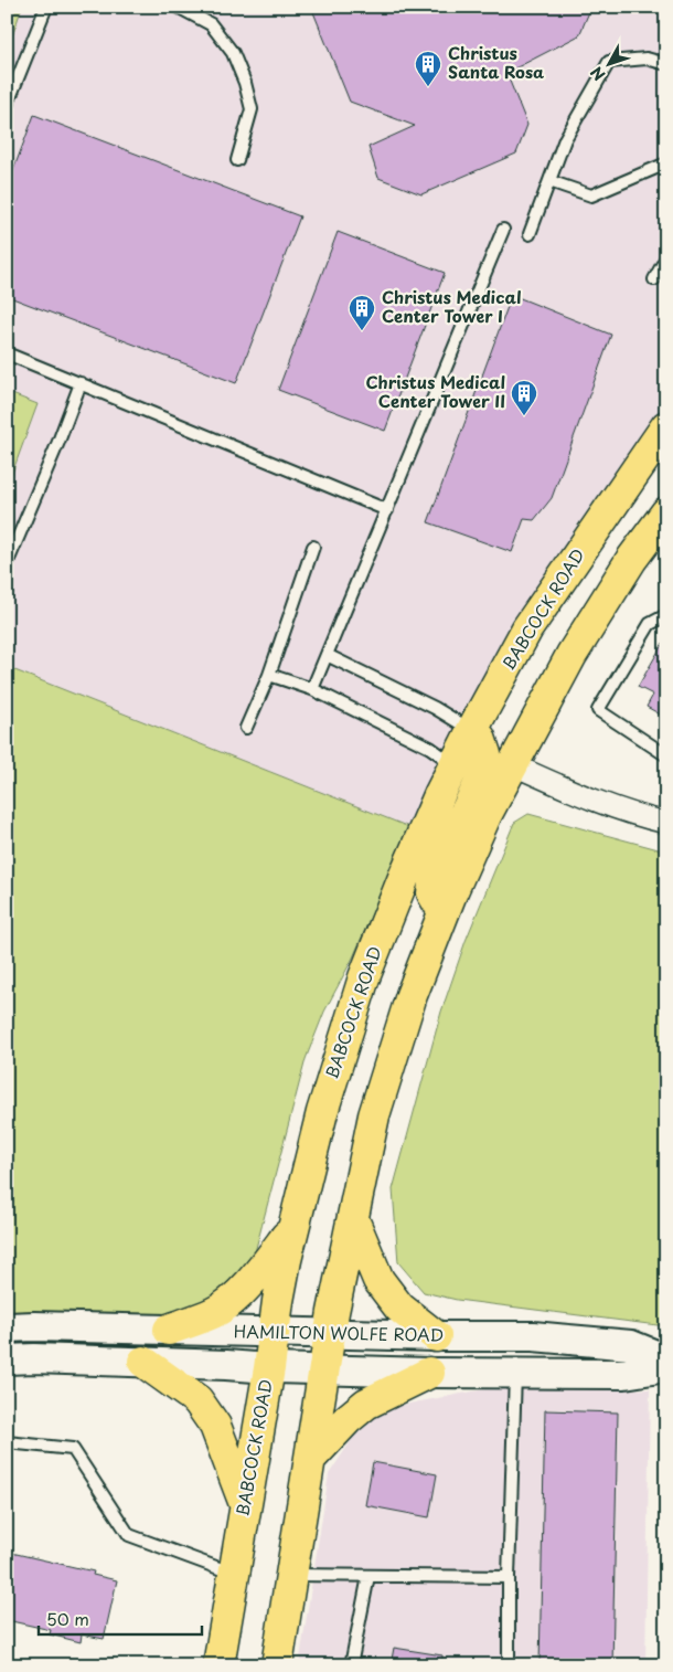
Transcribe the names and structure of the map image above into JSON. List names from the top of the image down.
{
  "streets": {
    "main road": ["BABCOCK ROAD"],
    "street": ["HAMILTON WOLFE ROAD"]
  },
  "crossings": [
    ["BABCOCK ROAD", "HAMILTON WOLFE ROAD"]
  ],
  "places": {
    "building": ["Christus Santa Rosa", "Christus Medical Center Tower I", "Christus Medical Center Tower II"]
  },
  "scale_bar": "50 m",
  "north": "bottom left"
}
